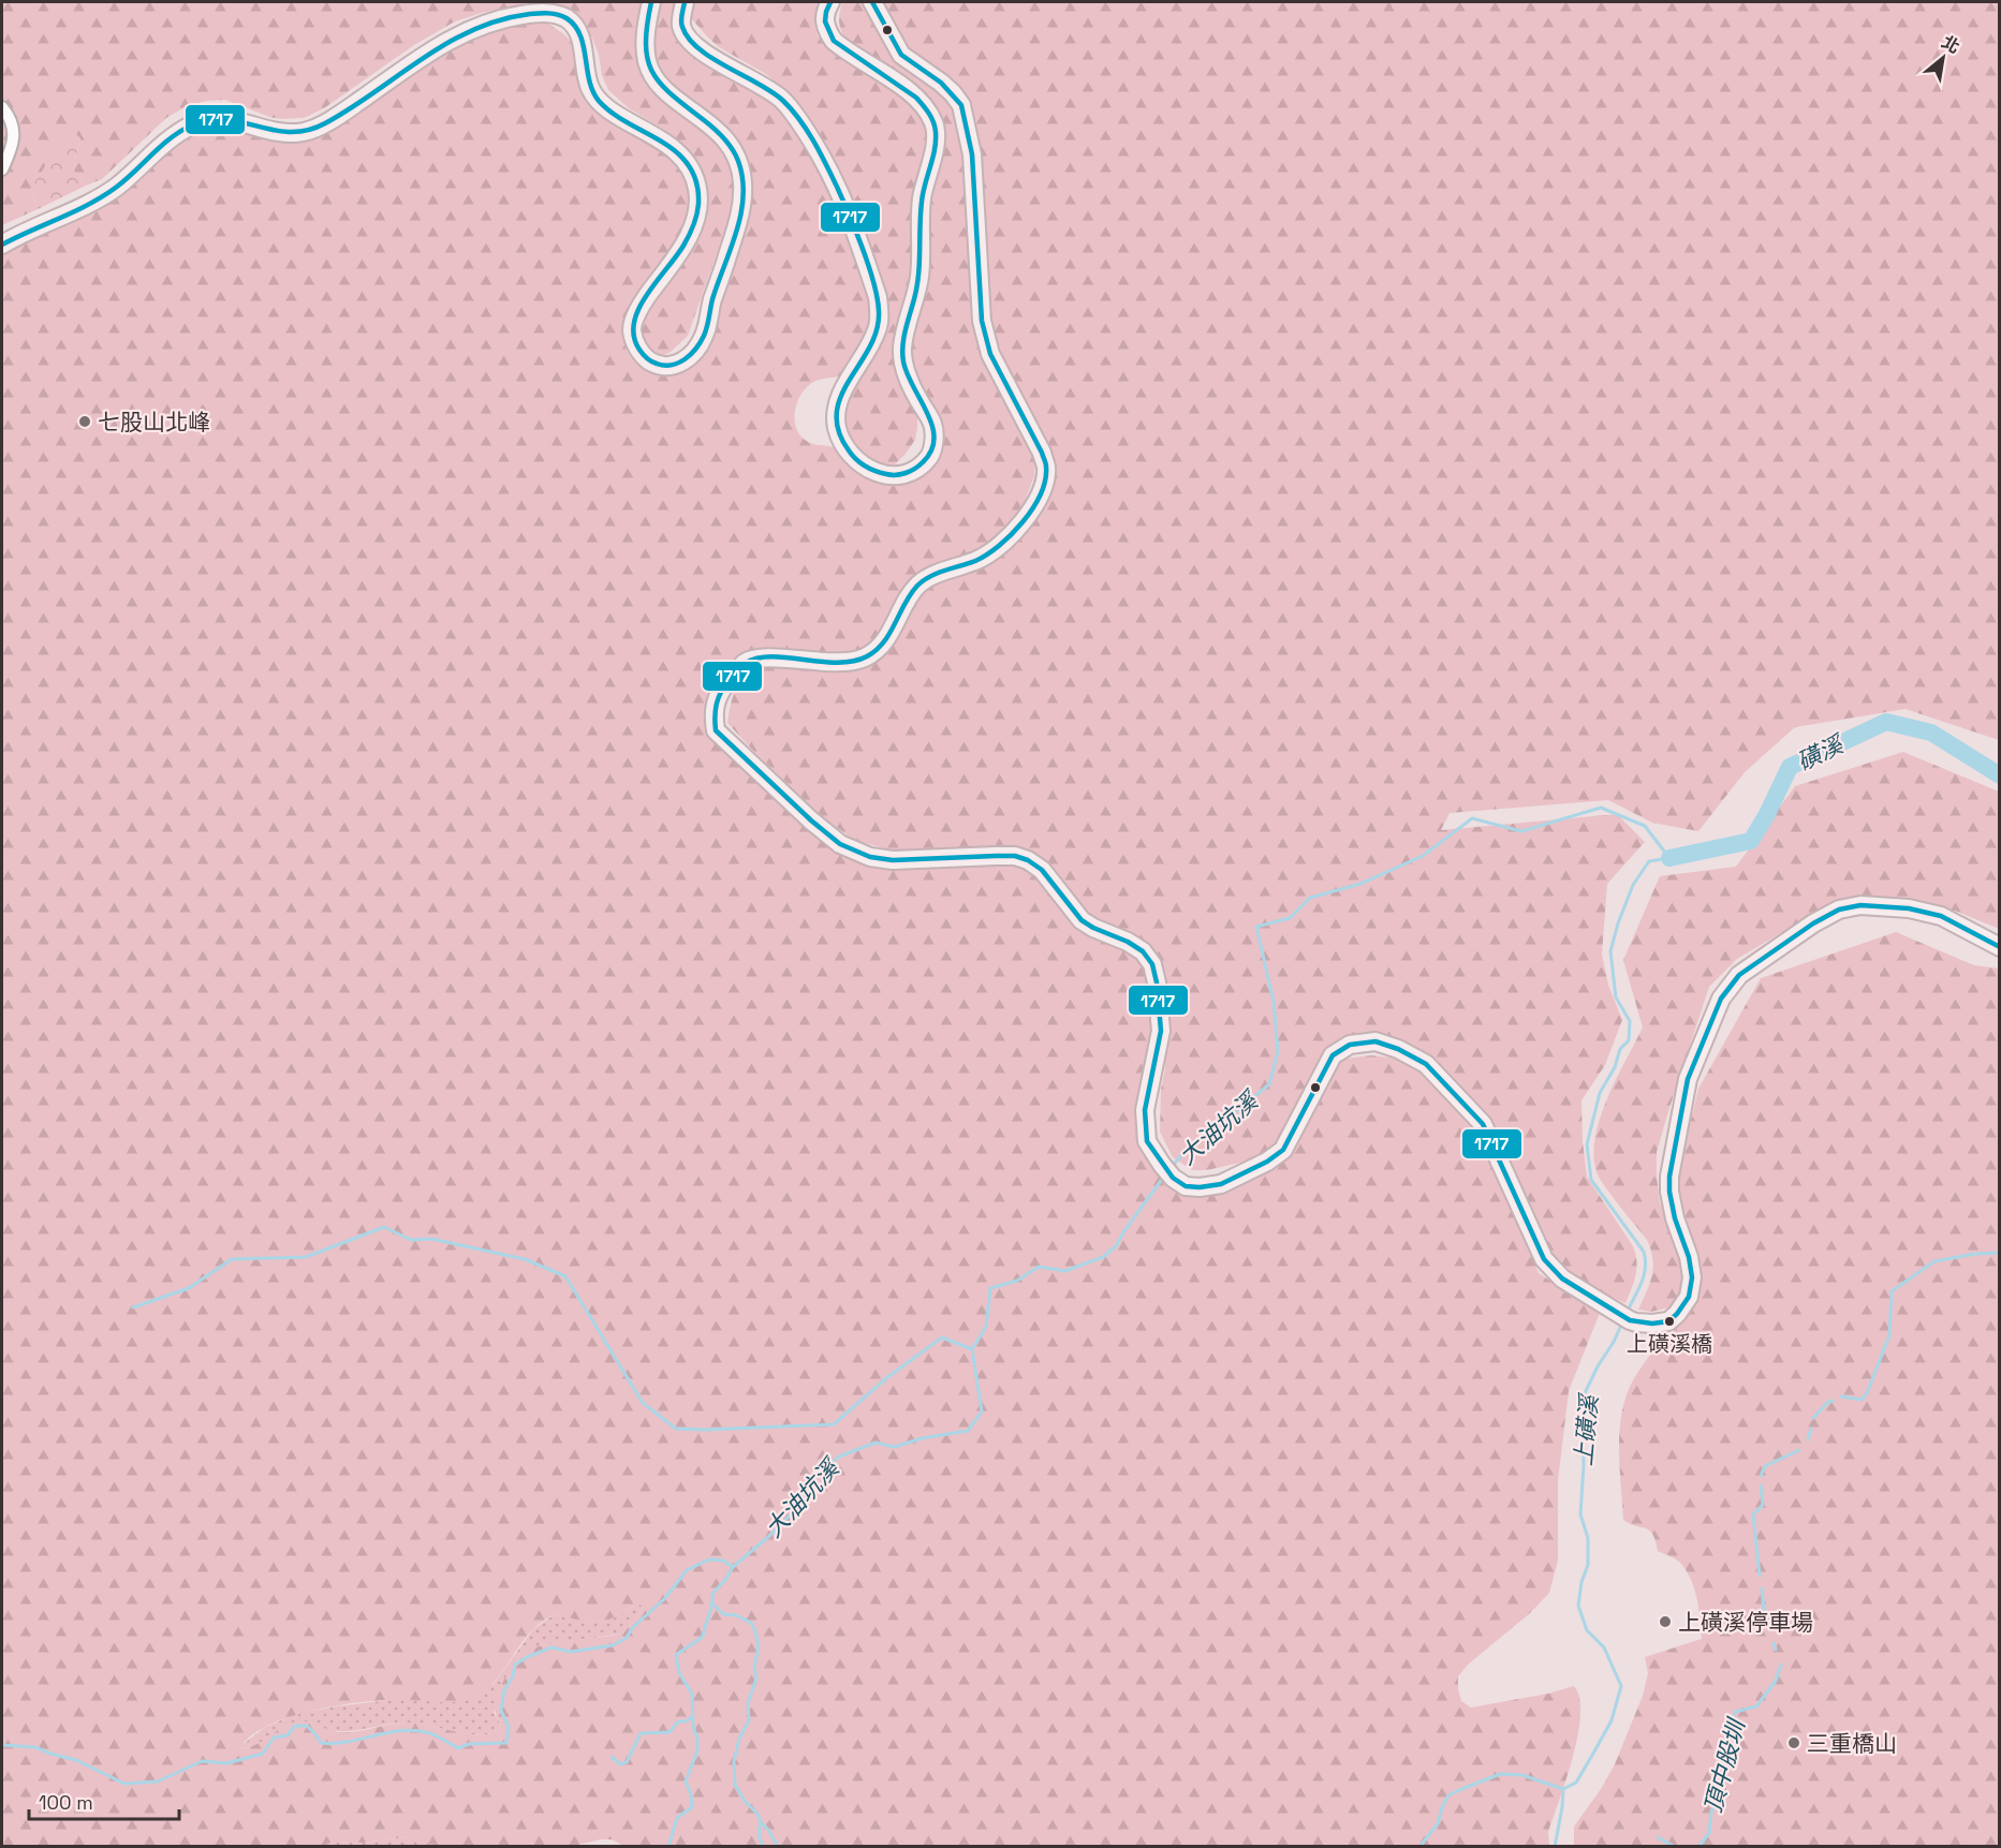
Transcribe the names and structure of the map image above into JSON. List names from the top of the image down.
{
  "water": [
    "磺溪",
    "大油坑溪",
    "上磺溪",
    "頂中股圳"
  ],
  "places": [
    "七股山北峰",
    "上磺溪橋",
    "上磺溪停車場",
    "三重橋山"
  ],
  "lines": ["transit line 1717"],
  "scale_bar": "100 m",
  "north": "top right"
}
